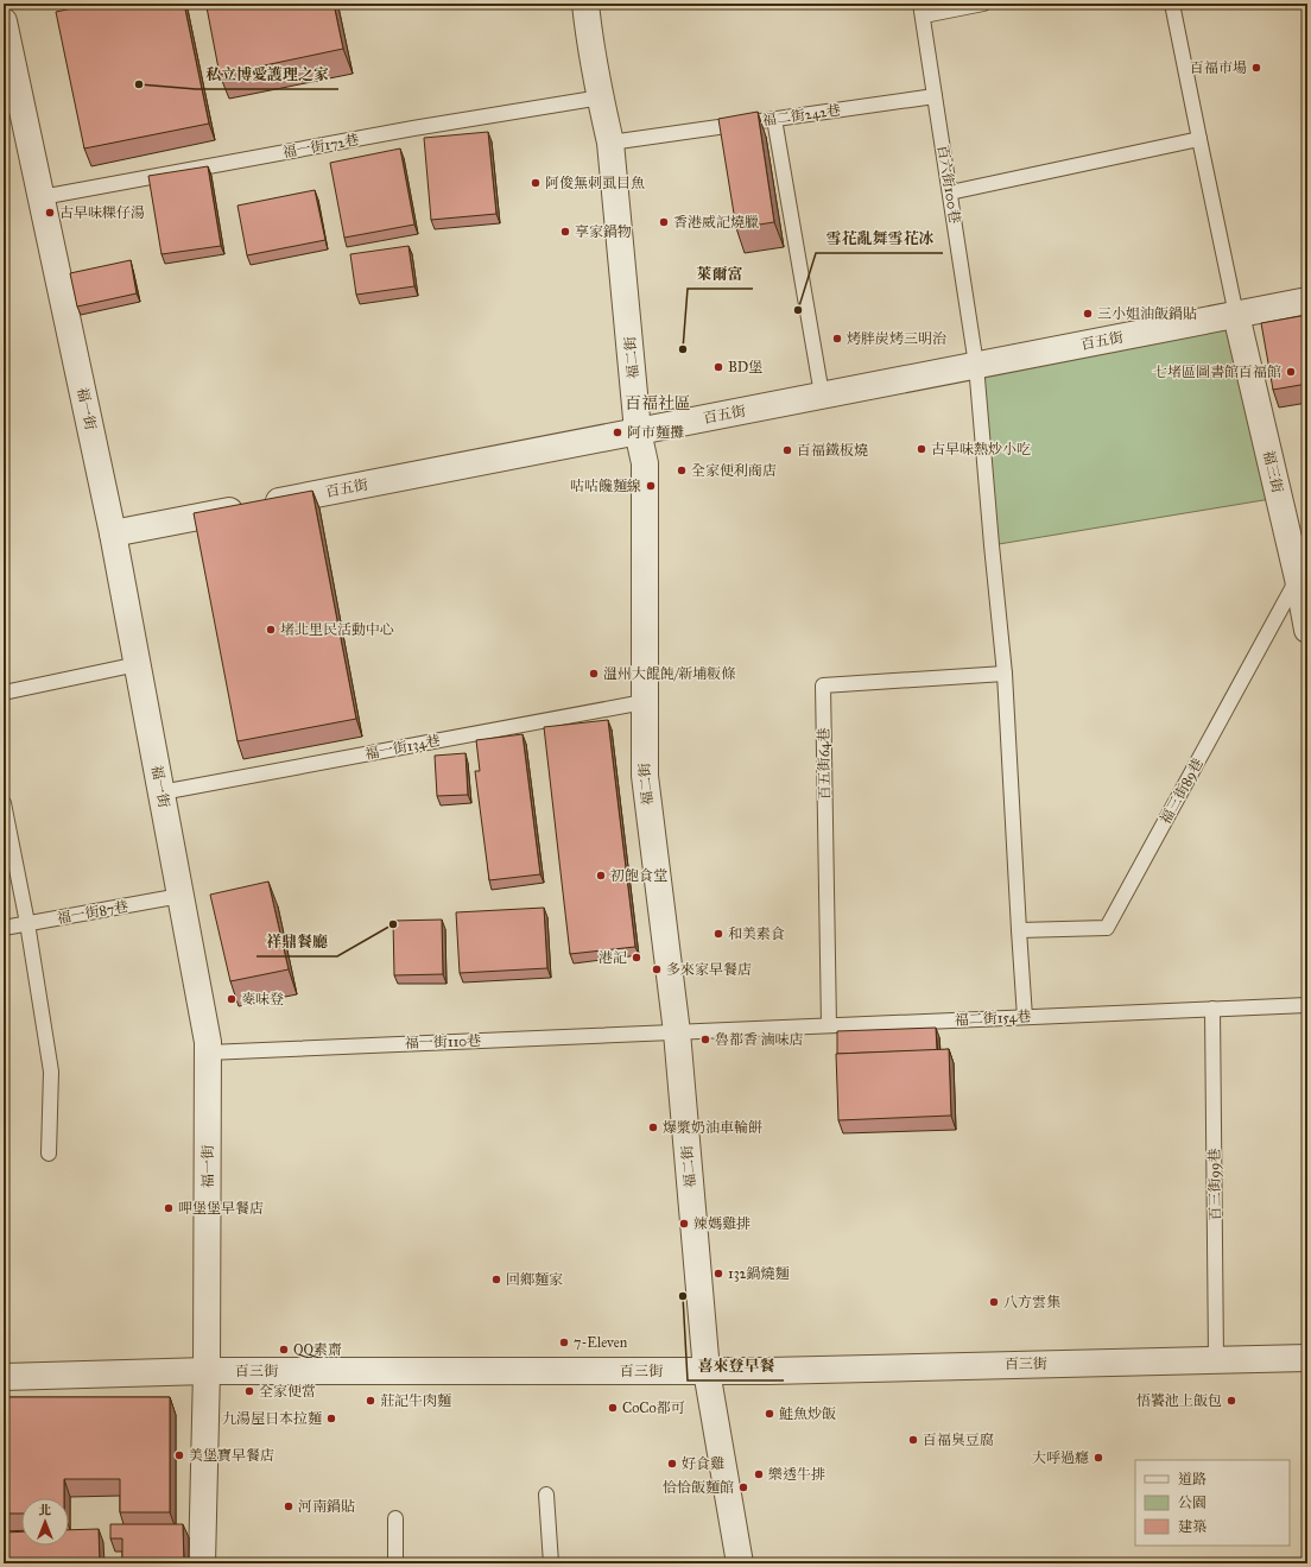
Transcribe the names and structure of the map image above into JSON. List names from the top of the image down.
{
  "streets": {
    "street": [
      "百五街",
      "福二街",
      "福一街",
      "福三街",
      "百三街"
    ],
    "lane": [
      "福二街242巷",
      "福一街172巷",
      "百六街100巷",
      "福一街134巷",
      "百五街64巷",
      "福三街89巷",
      "福一街87巷",
      "福二街154巷",
      "福一街110巷",
      "百三街99巷"
    ]
  },
  "crossings": [
    ["福二街242巷", "百六街100巷"],
    ["福二街242巷", "福二街"],
    ["福一街172巷", "福二街"],
    ["福一街172巷", "福一街"],
    ["百六街100巷", "百五街"],
    ["百五街", "福二街"],
    ["百五街", "福一街"],
    ["百五街", "福三街"],
    ["福二街", "福一街134巷"],
    ["福二街", "福二街154巷"],
    ["福二街", "福一街110巷"],
    ["福二街", "百三街"],
    ["福一街", "福一街134巷"],
    ["福一街", "福一街87巷"],
    ["福一街", "福一街110巷"],
    ["福一街", "百三街"],
    ["福三街", "福三街89巷"],
    ["百五街64巷", "福二街154巷"],
    ["福二街154巷", "福一街110巷"],
    ["福二街154巷", "百三街99巷"],
    ["百三街99巷", "百三街"]
  ],
  "districts": ["百福社區"],
  "places": [
    "百福市場",
    "私立博愛護理之家",
    "阿俊無刺虱目魚",
    "古早味粿仔湯",
    "香港威記燒臘",
    "享家鍋物",
    "雪花亂舞雪花冰",
    "三小姐油飯鍋貼",
    "烤胖炭烤三明治",
    "萊爾富",
    "BD堡",
    "七堵區圖書館百福館",
    "阿市麵攤",
    "古早味熱炒小吃",
    "百福鐵板燒",
    "全家便利商店",
    "咕咕饞麵線",
    "堵北里民活動中心",
    "溫州大餛飩/新埔粄條",
    "初飽食堂",
    "祥鼎餐廳",
    "和美素食",
    "港記",
    "多來家早餐店",
    "麥味登",
    "魯都香 滷味店",
    "爆漿奶油車輪餅",
    "呷堡堡早餐店",
    "辣媽雞排",
    "132鍋燒麵",
    "回鄉麵家",
    "喜來登早餐",
    "八方雲集",
    "7-Eleven",
    "QQ素齋",
    "全家便當",
    "莊記牛肉麵",
    "悟饕池上飯包",
    "CoCo都可",
    "鮭魚炒飯",
    "九湯屋日本拉麵",
    "百福臭豆腐",
    "美堡寶早餐店",
    "大呼過癮",
    "好食雞",
    "樂透牛排",
    "恰恰飯麵館",
    "河南鍋貼"
  ],
  "legend": ["道路", "公園", "建築"],
  "north": "top"
}
